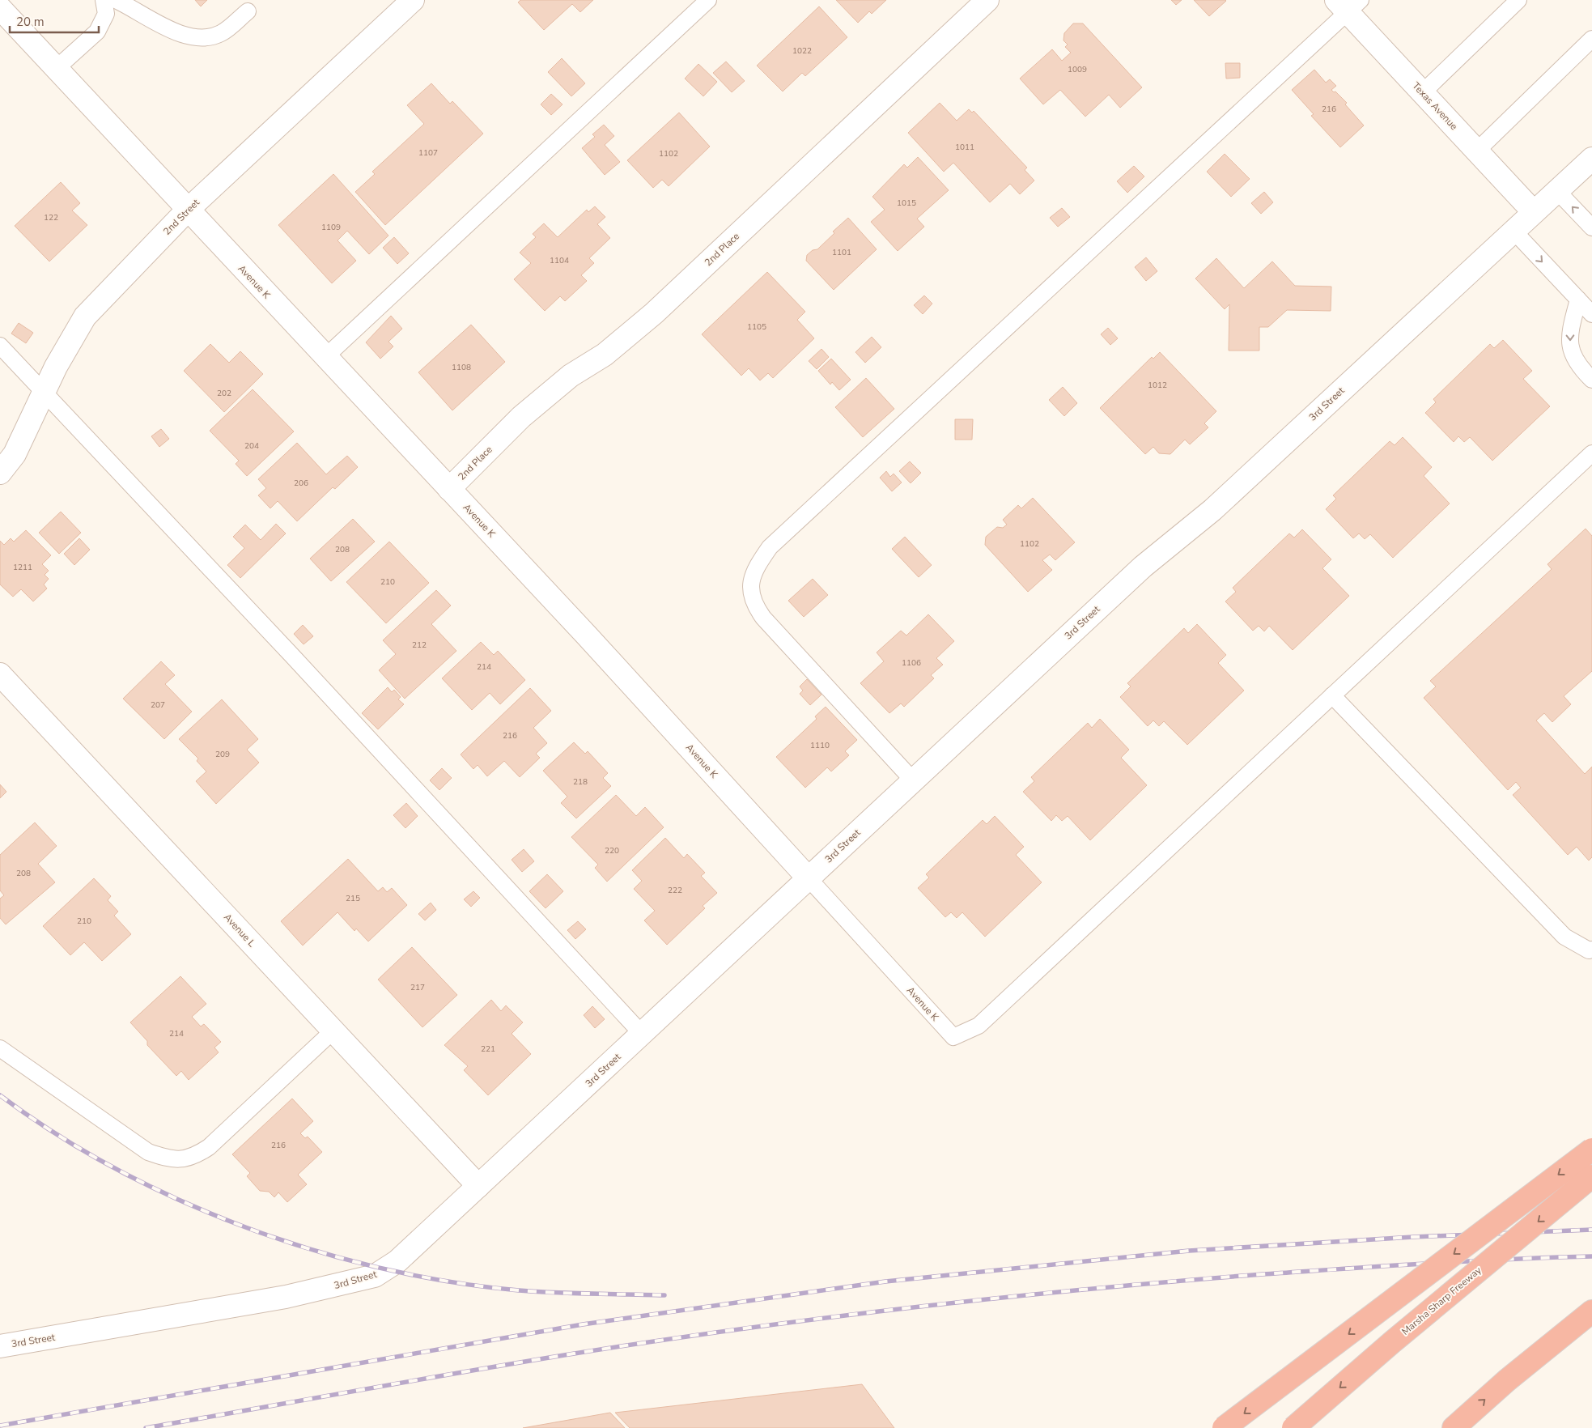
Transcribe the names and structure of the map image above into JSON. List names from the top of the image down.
{
  "streets": {
    "highway": ["Marsha Sharp Freeway"],
    "street": [
      "Texas Avenue",
      "2nd Street",
      "2nd Place",
      "Avenue K",
      "3rd Street",
      "Avenue L"
    ]
  },
  "crossings": [
    ["Texas Avenue", "3rd Street"],
    ["2nd Street", "Avenue K"],
    ["2nd Place", "Avenue K"],
    ["Avenue K", "3rd Street"],
    ["3rd Street", "Avenue L"]
  ],
  "house_numbers": [
    "1022",
    "1009",
    "216",
    "1011",
    "1107",
    "1102",
    "1015",
    "122",
    "1109",
    "1101",
    "1104",
    "1105",
    "1108",
    "1012",
    "202",
    "204",
    "206",
    "1102",
    "208",
    "1211",
    "210",
    "212",
    "1106",
    "214",
    "207",
    "216",
    "1110",
    "209",
    "218",
    "220",
    "208",
    "222",
    "215",
    "210",
    "217",
    "214",
    "221",
    "216"
  ],
  "scale_bar": "20 m"
}
